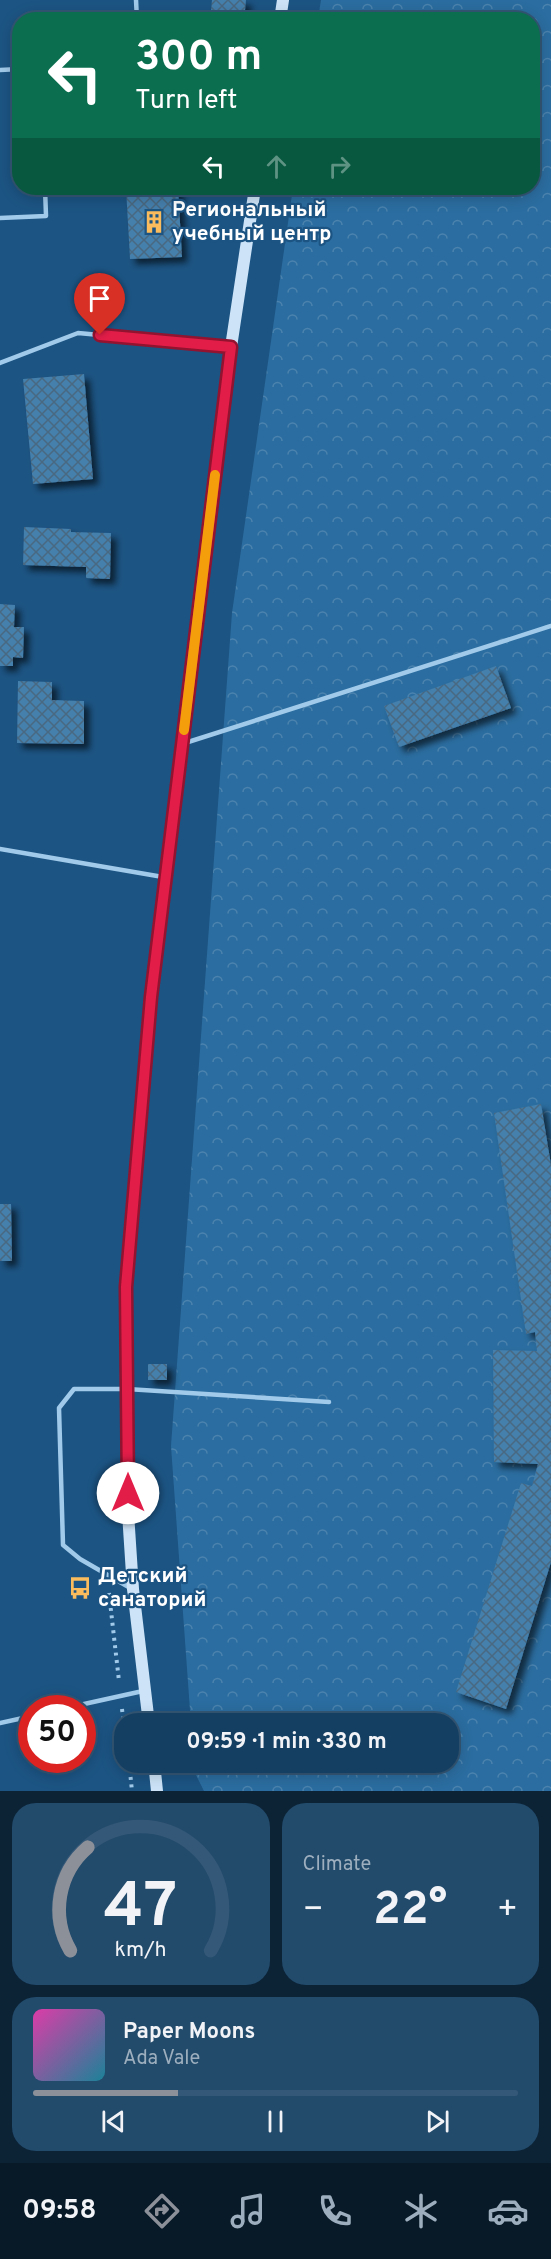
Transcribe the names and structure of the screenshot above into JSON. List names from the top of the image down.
{
  "places": {
    "building": ["Региональный учебный центр"],
    "bus stop": ["Детский санаторий"]
  },
  "page": {
    "turn": ["300 m", "Turn left"],
    "limit": "50",
    "trip": "09:59 · 1 min · 330 m",
    "tile": "Climate",
    "heat": ["−", "22°", "+"],
    "song": ["Paper Moons", "Ada Vale"],
    "tabs": "09:58",
    "gauge": ["47", "km/h"]
  }
}
